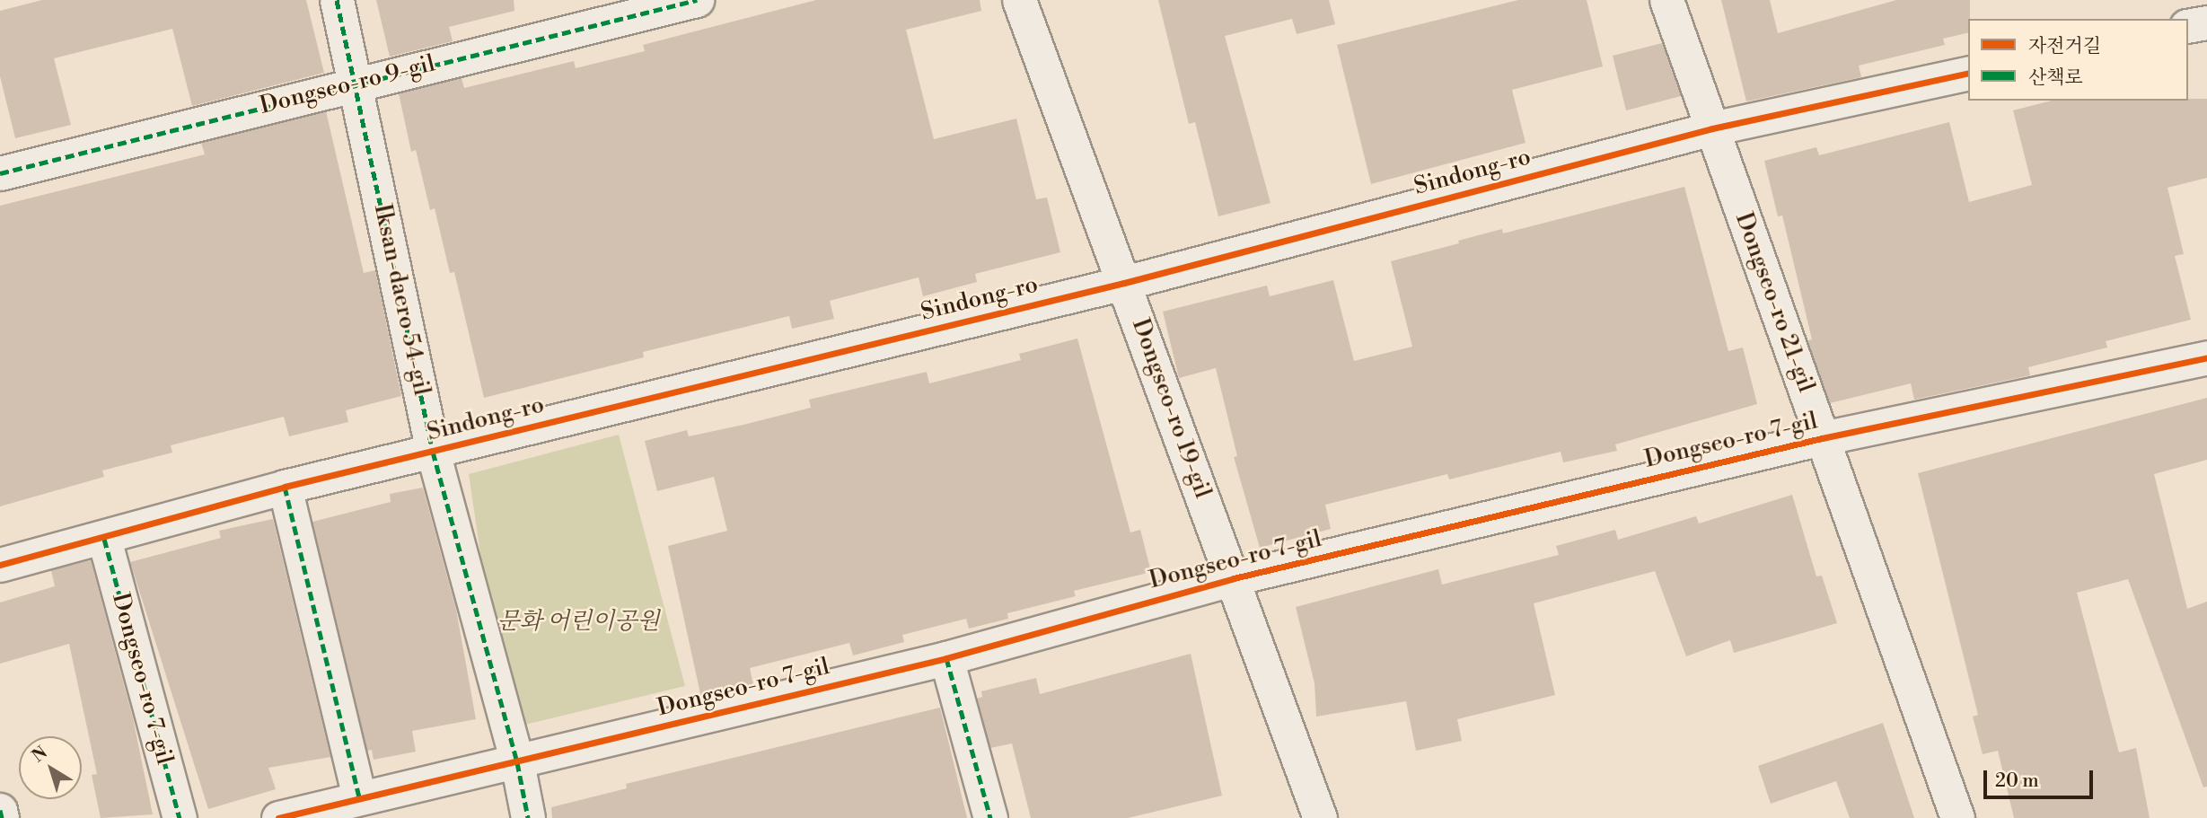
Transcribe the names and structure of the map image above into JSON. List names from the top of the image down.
{
  "streets": {
    "street": [
      "Dongseo-ro 9-gil",
      "Sindong-ro",
      "Iksan-daero 54-gil",
      "Dongseo-ro 21-gil",
      "Dongseo-ro 19-gil",
      "Dongseo-ro 7-gil"
    ]
  },
  "crossings": [
    ["Dongseo-ro 9-gil", "Iksan-daero 54-gil"],
    ["Sindong-ro", "Iksan-daero 54-gil"],
    ["Sindong-ro", "Dongseo-ro 21-gil"],
    ["Sindong-ro", "Dongseo-ro 19-gil"],
    ["Sindong-ro", "Dongseo-ro 7-gil"],
    ["Iksan-daero 54-gil", "Dongseo-ro 7-gil"],
    ["Dongseo-ro 21-gil", "Dongseo-ro 7-gil"],
    ["Dongseo-ro 19-gil", "Dongseo-ro 7-gil"]
  ],
  "parks": ["문화 어린이공원"],
  "legend": ["자전거길", "산책로"],
  "scale_bar": "20 m",
  "north": "top left"
}
